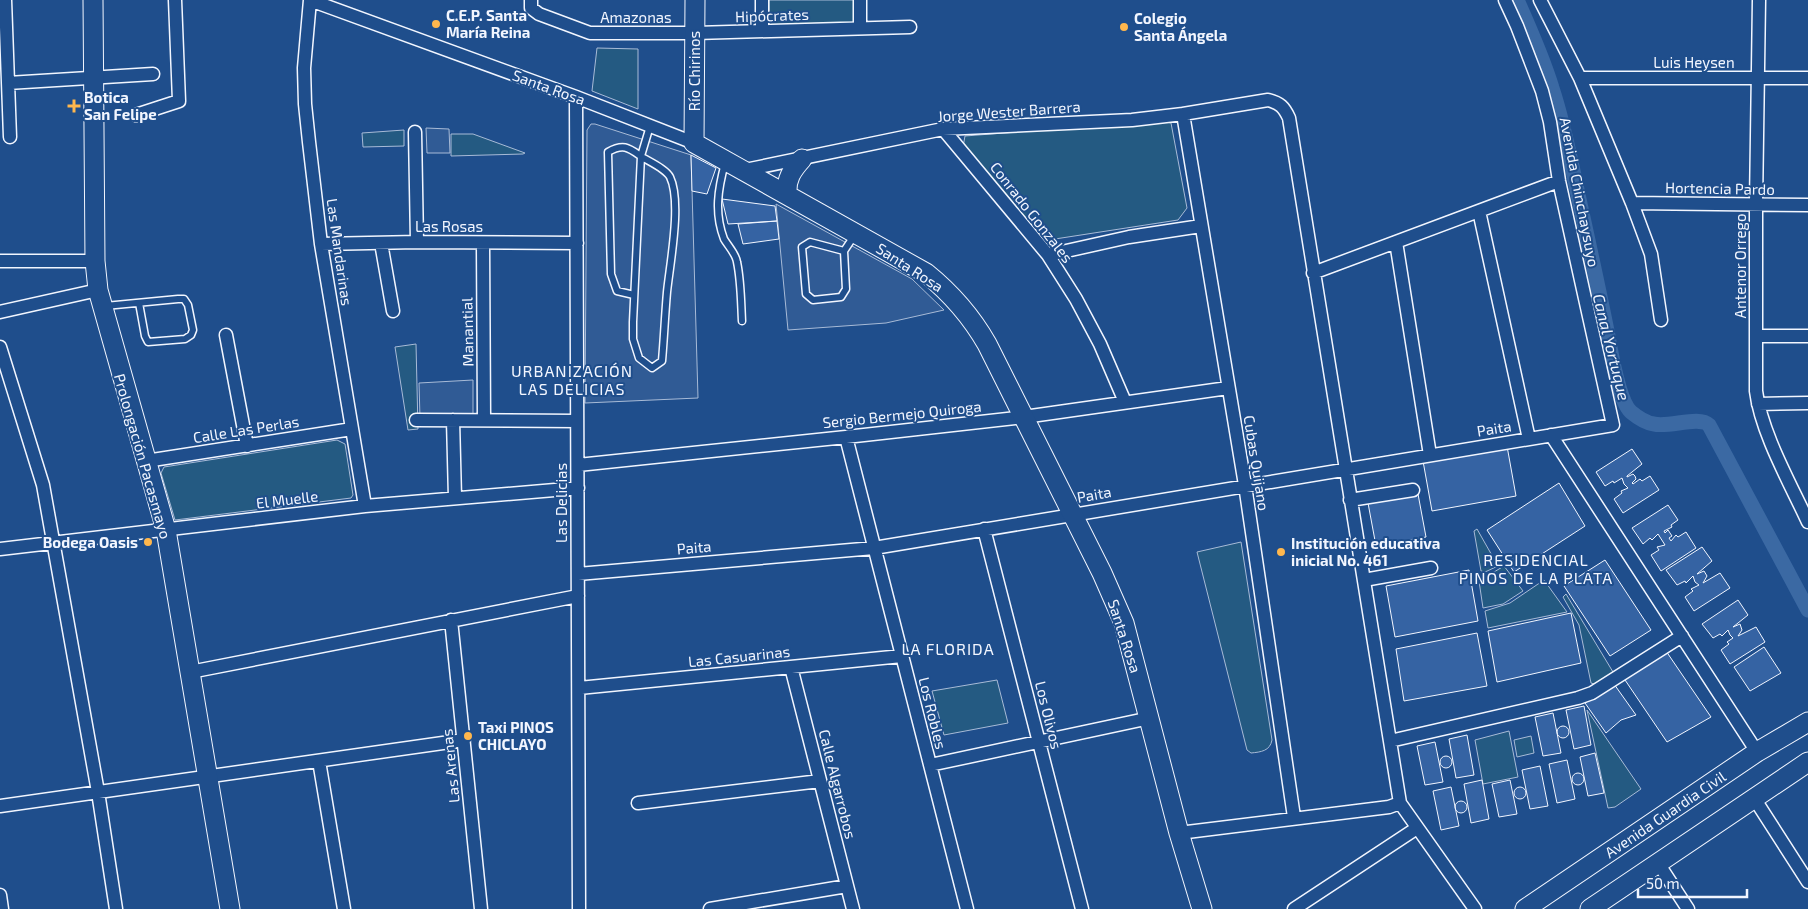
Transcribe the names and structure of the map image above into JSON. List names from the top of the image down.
{
  "streets": {
    "street": [
      "Hipócrates",
      "Amazonas",
      "Luis Heysen",
      "Río Chirinos",
      "Santa Rosa",
      "Jorge Wester Barrera",
      "Hortencia Pardo",
      "Avenida Chinchaysuyo",
      "Conrado Gonzales",
      "Las Rosas",
      "Las Mandarinas",
      "Antenor Orrego",
      "Manantial",
      "Sergio Bermejo Quiroga",
      "Paita",
      "Calle Las Perlas",
      "Prolongación Pacasmayo",
      "Cubas Quijano",
      "El Muelle",
      "Las Delicias",
      "Las Casuarinas",
      "Los Robles",
      "Los Olivos",
      "Las Arenas",
      "Calle Algarrobos",
      "Avenida Guardia Civil"
    ]
  },
  "crossings": [
    ["Hipócrates", "Amazonas"],
    ["Hipócrates", "Río Chirinos"],
    ["Amazonas", "Río Chirinos"],
    ["Luis Heysen", "Avenida Chinchaysuyo"],
    ["Luis Heysen", "Antenor Orrego"],
    ["Río Chirinos", "Santa Rosa"],
    ["Santa Rosa", "Jorge Wester Barrera"],
    ["Santa Rosa", "Las Mandarinas"],
    ["Santa Rosa", "Sergio Bermejo Quiroga"],
    ["Santa Rosa", "Paita"],
    ["Santa Rosa", "Las Delicias"],
    ["Jorge Wester Barrera", "Conrado Gonzales"],
    ["Jorge Wester Barrera", "Cubas Quijano"],
    ["Hortencia Pardo", "Avenida Chinchaysuyo"],
    ["Hortencia Pardo", "Antenor Orrego"],
    ["Avenida Chinchaysuyo", "Paita"],
    ["Conrado Gonzales", "Sergio Bermejo Quiroga"],
    ["Las Rosas", "Las Mandarinas"],
    ["Las Rosas", "Manantial"],
    ["Las Rosas", "Las Delicias"],
    ["Las Mandarinas", "Calle Las Perlas"],
    ["Las Mandarinas", "El Muelle"],
    ["Sergio Bermejo Quiroga", "Cubas Quijano"],
    ["Sergio Bermejo Quiroga", "Las Delicias"],
    ["Sergio Bermejo Quiroga", "Los Robles"],
    ["Paita", "Cubas Quijano"],
    ["Paita", "Las Delicias"],
    ["Paita", "Los Robles"],
    ["Paita", "Los Olivos"],
    ["Calle Las Perlas", "Prolongación Pacasmayo"],
    ["Prolongación Pacasmayo", "El Muelle"],
    ["El Muelle", "Las Delicias"],
    ["Las Delicias", "Las Casuarinas"],
    ["Las Casuarinas", "Los Robles"],
    ["Las Casuarinas", "Calle Algarrobos"]
  ],
  "districts": ["URBANIZACIÓN LAS DELICIAS", "RESIDENCIAL PINOS DE LA PLATA", "LA FLORIDA"],
  "water": ["Canal Yortuque"],
  "places": {
    "other": [
      "C.E.P. Santa María Reina",
      "Colegio Santa Ángela",
      "Bodega Oasis",
      "Institución educativa inicial No. 461",
      "Taxi PINOS CHICLAYO"
    ],
    "health": ["Botica San Felipe"]
  },
  "scale_bar": "50 m"
}
